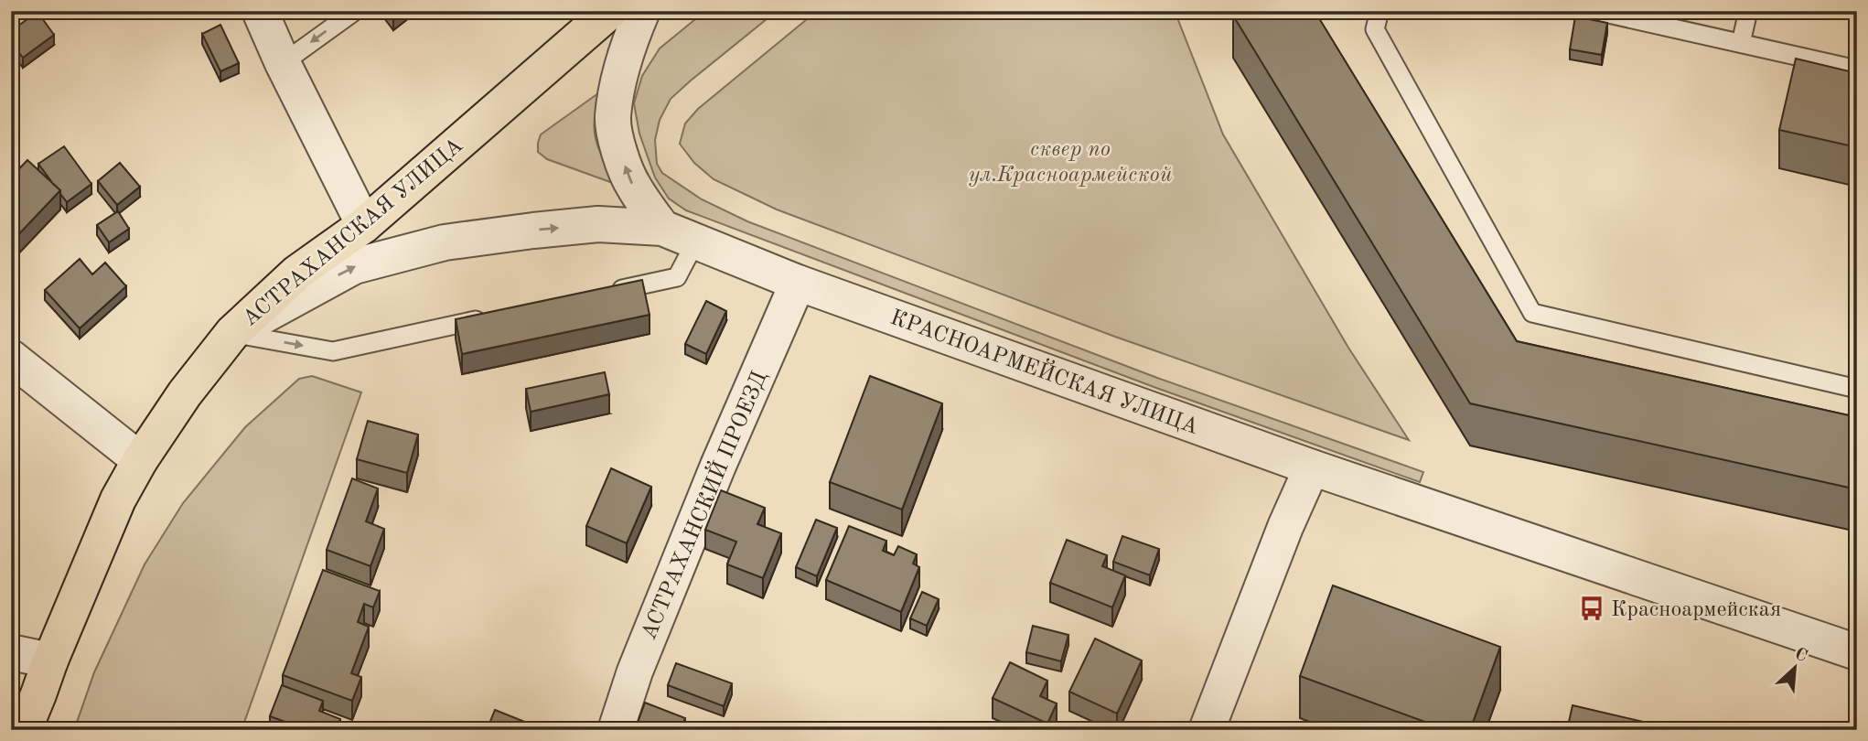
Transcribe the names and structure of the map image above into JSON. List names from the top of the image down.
{
  "streets": {
    "main road": ["АСТРАХАНСКАЯ УЛИЦА"],
    "street": ["КРАСНОАРМЕЙСКАЯ УЛИЦА", "АСТРАХАНСКИЙ ПРОЕЗД"]
  },
  "crossings": [
    ["АСТРАХАНСКАЯ УЛИЦА", "КРАСНОАРМЕЙСКАЯ УЛИЦА"],
    ["КРАСНОАРМЕЙСКАЯ УЛИЦА", "АСТРАХАНСКИЙ ПРОЕЗД"]
  ],
  "parks": ["сквер по ул.Красноармейской"],
  "places": {
    "bus stop": ["Красноармейская"]
  },
  "north": "top right"
}
